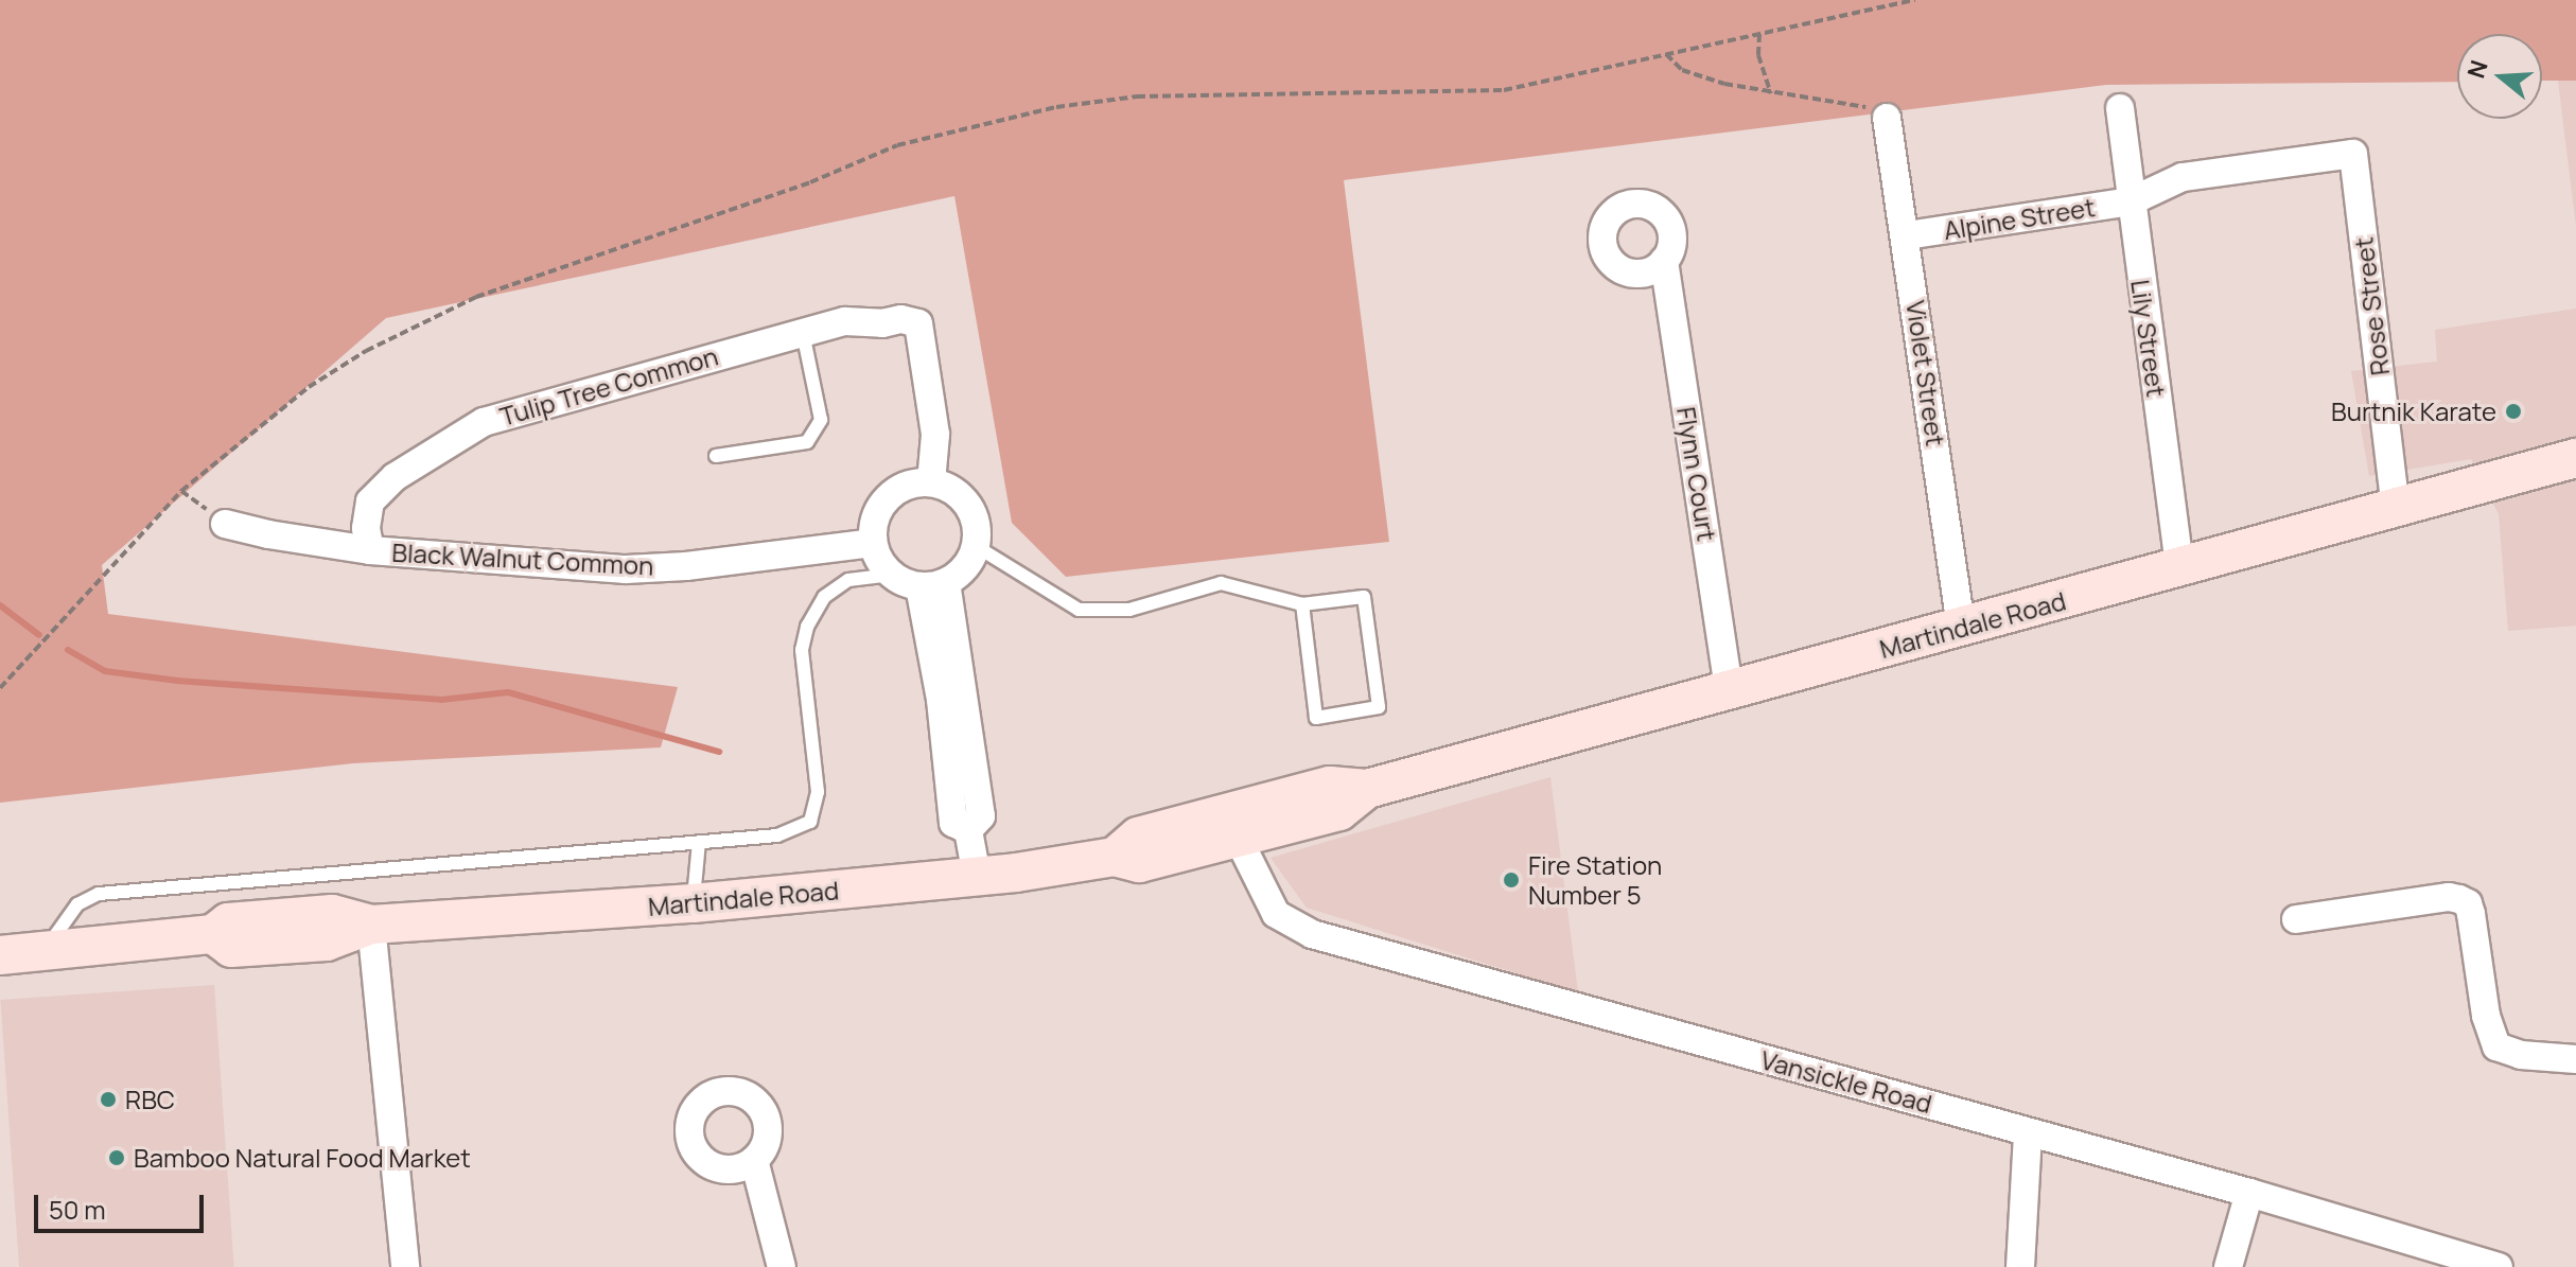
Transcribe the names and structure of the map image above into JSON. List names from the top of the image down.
{
  "streets": {
    "main road": ["Martindale Road"],
    "street": [
      "Alpine Street",
      "Rose Street",
      "Lily Street",
      "Violet Street",
      "Tulip Tree Common",
      "Flynn Court",
      "Black Walnut Common",
      "Vansickle Road"
    ]
  },
  "crossings": [
    ["Alpine Street", "Rose Street"],
    ["Alpine Street", "Lily Street"],
    ["Alpine Street", "Violet Street"],
    ["Rose Street", "Martindale Road"],
    ["Lily Street", "Martindale Road"],
    ["Violet Street", "Martindale Road"],
    ["Tulip Tree Common", "Black Walnut Common"],
    ["Flynn Court", "Martindale Road"],
    ["Martindale Road", "Vansickle Road"]
  ],
  "places": [
    "Burtnik Karate",
    "Fire Station Number 5",
    "RBC",
    "Bamboo Natural Food Market"
  ],
  "scale_bar": "50 m",
  "north": "left"
}
